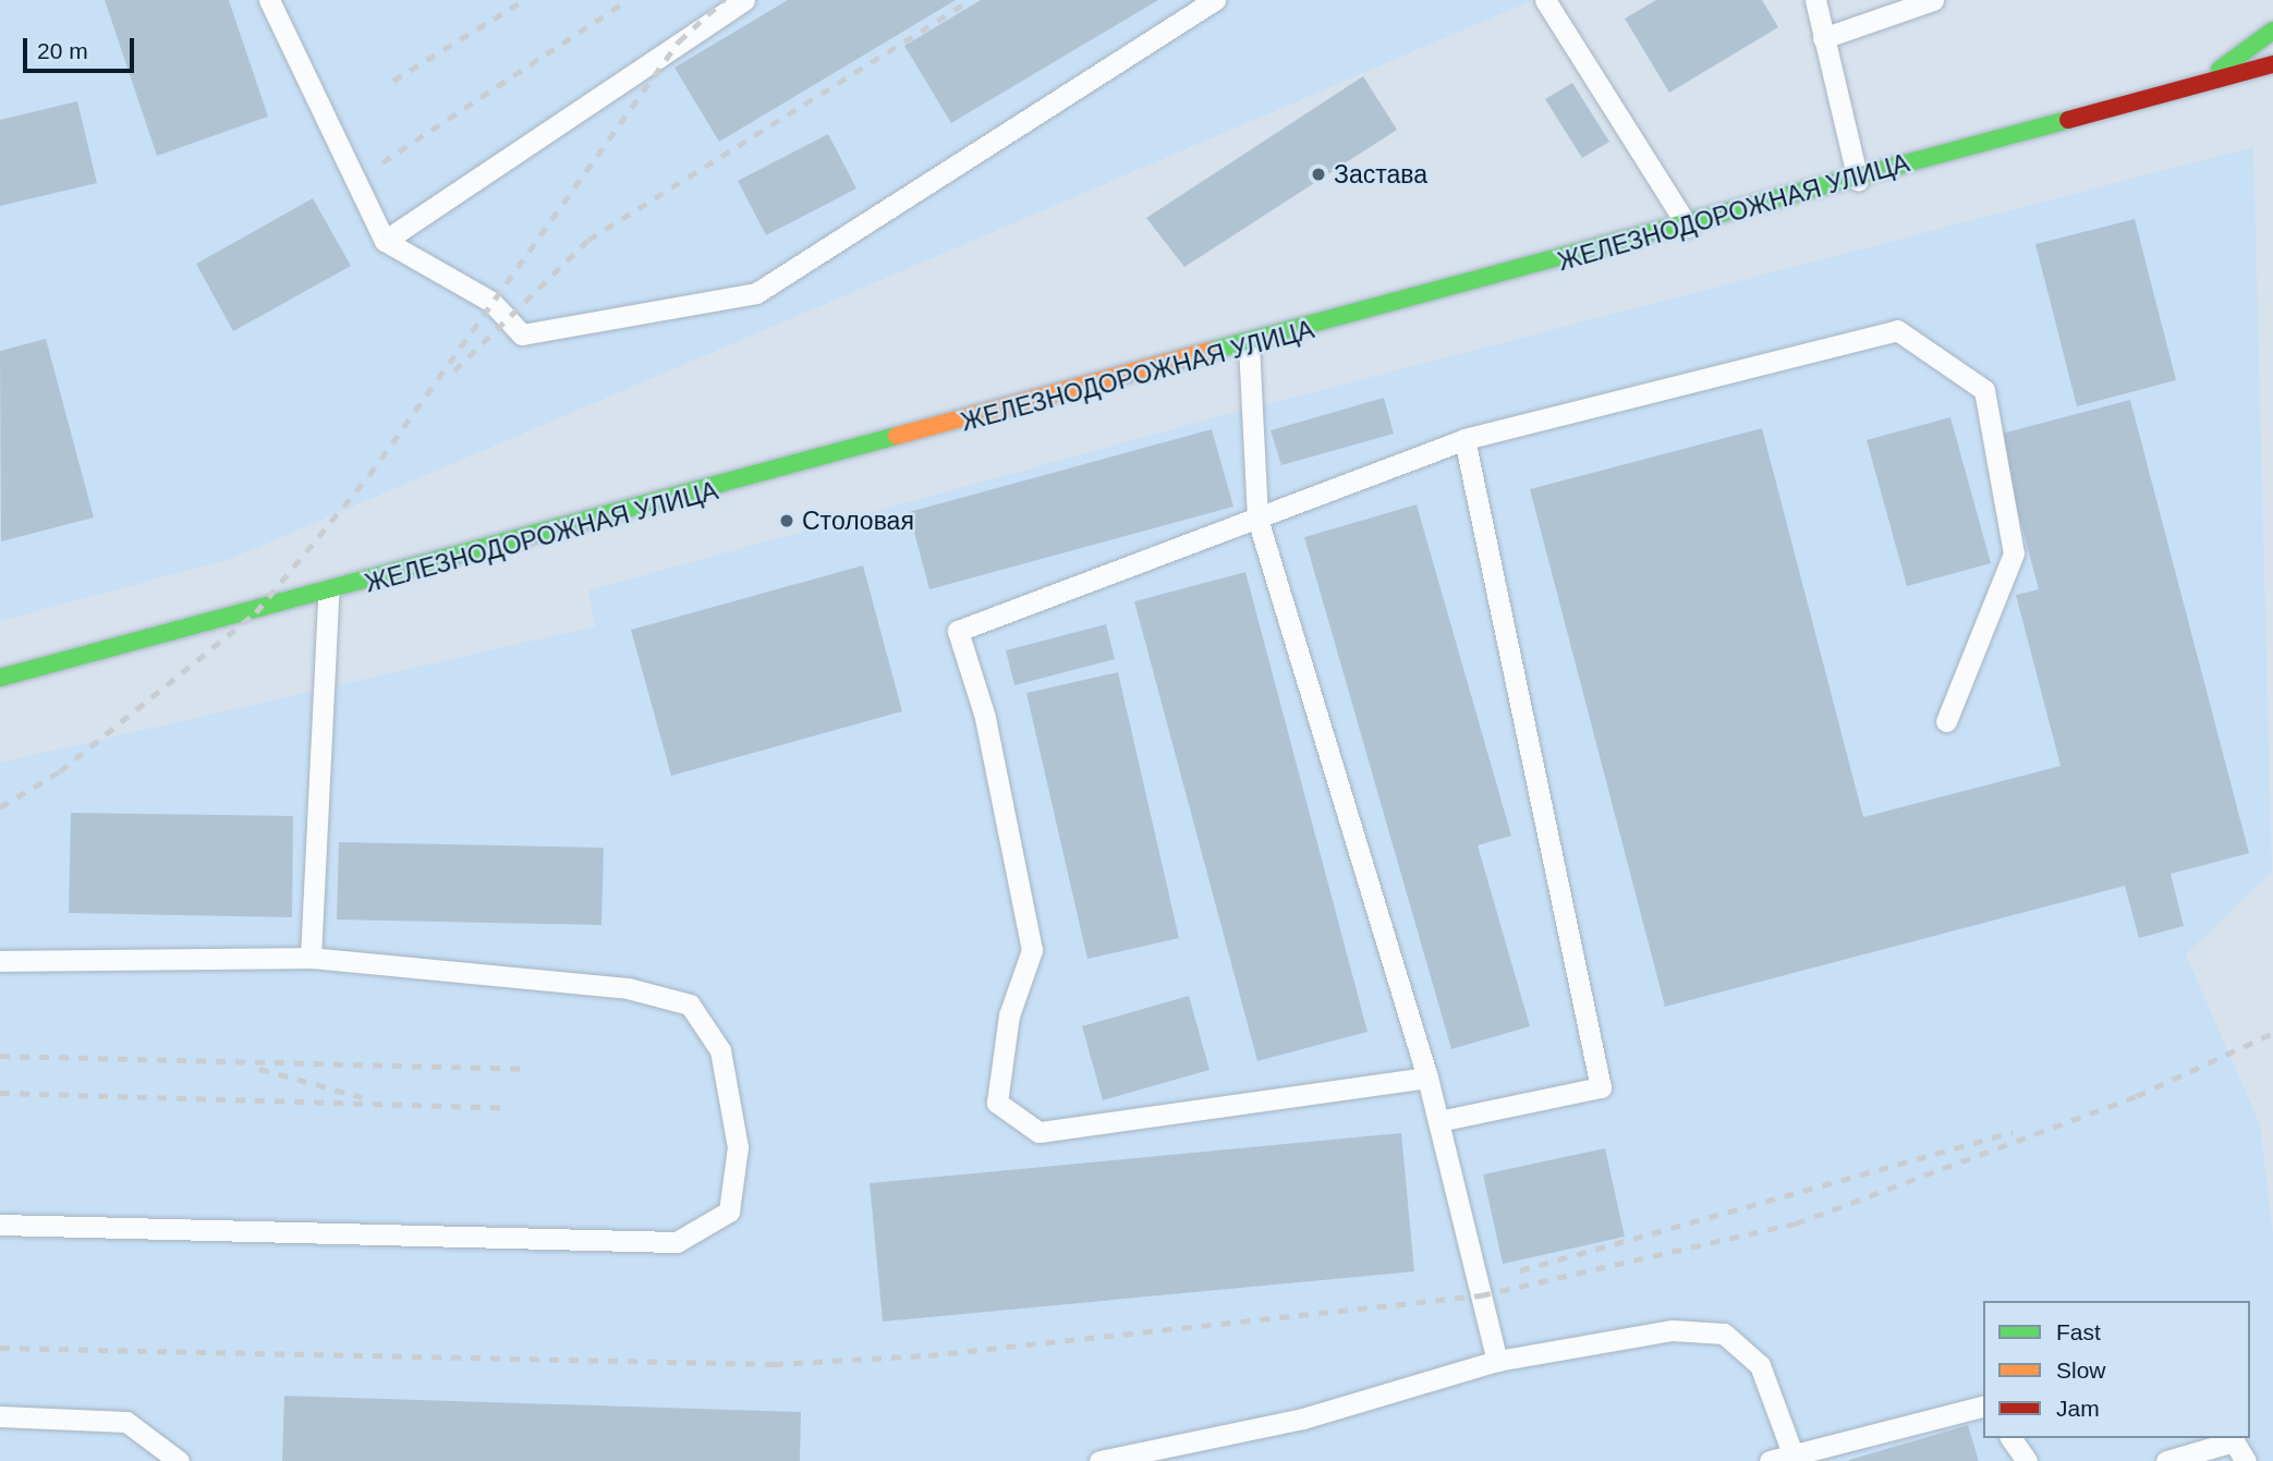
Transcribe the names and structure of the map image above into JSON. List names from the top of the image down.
{
  "streets": {
    "street": ["ЖЕЛЕЗНОДОРОЖНАЯ УЛИЦА"]
  },
  "places": ["Застава", "Столовая"],
  "legend": ["Fast", "Slow", "Jam"],
  "scale_bar": "20 m"
}
